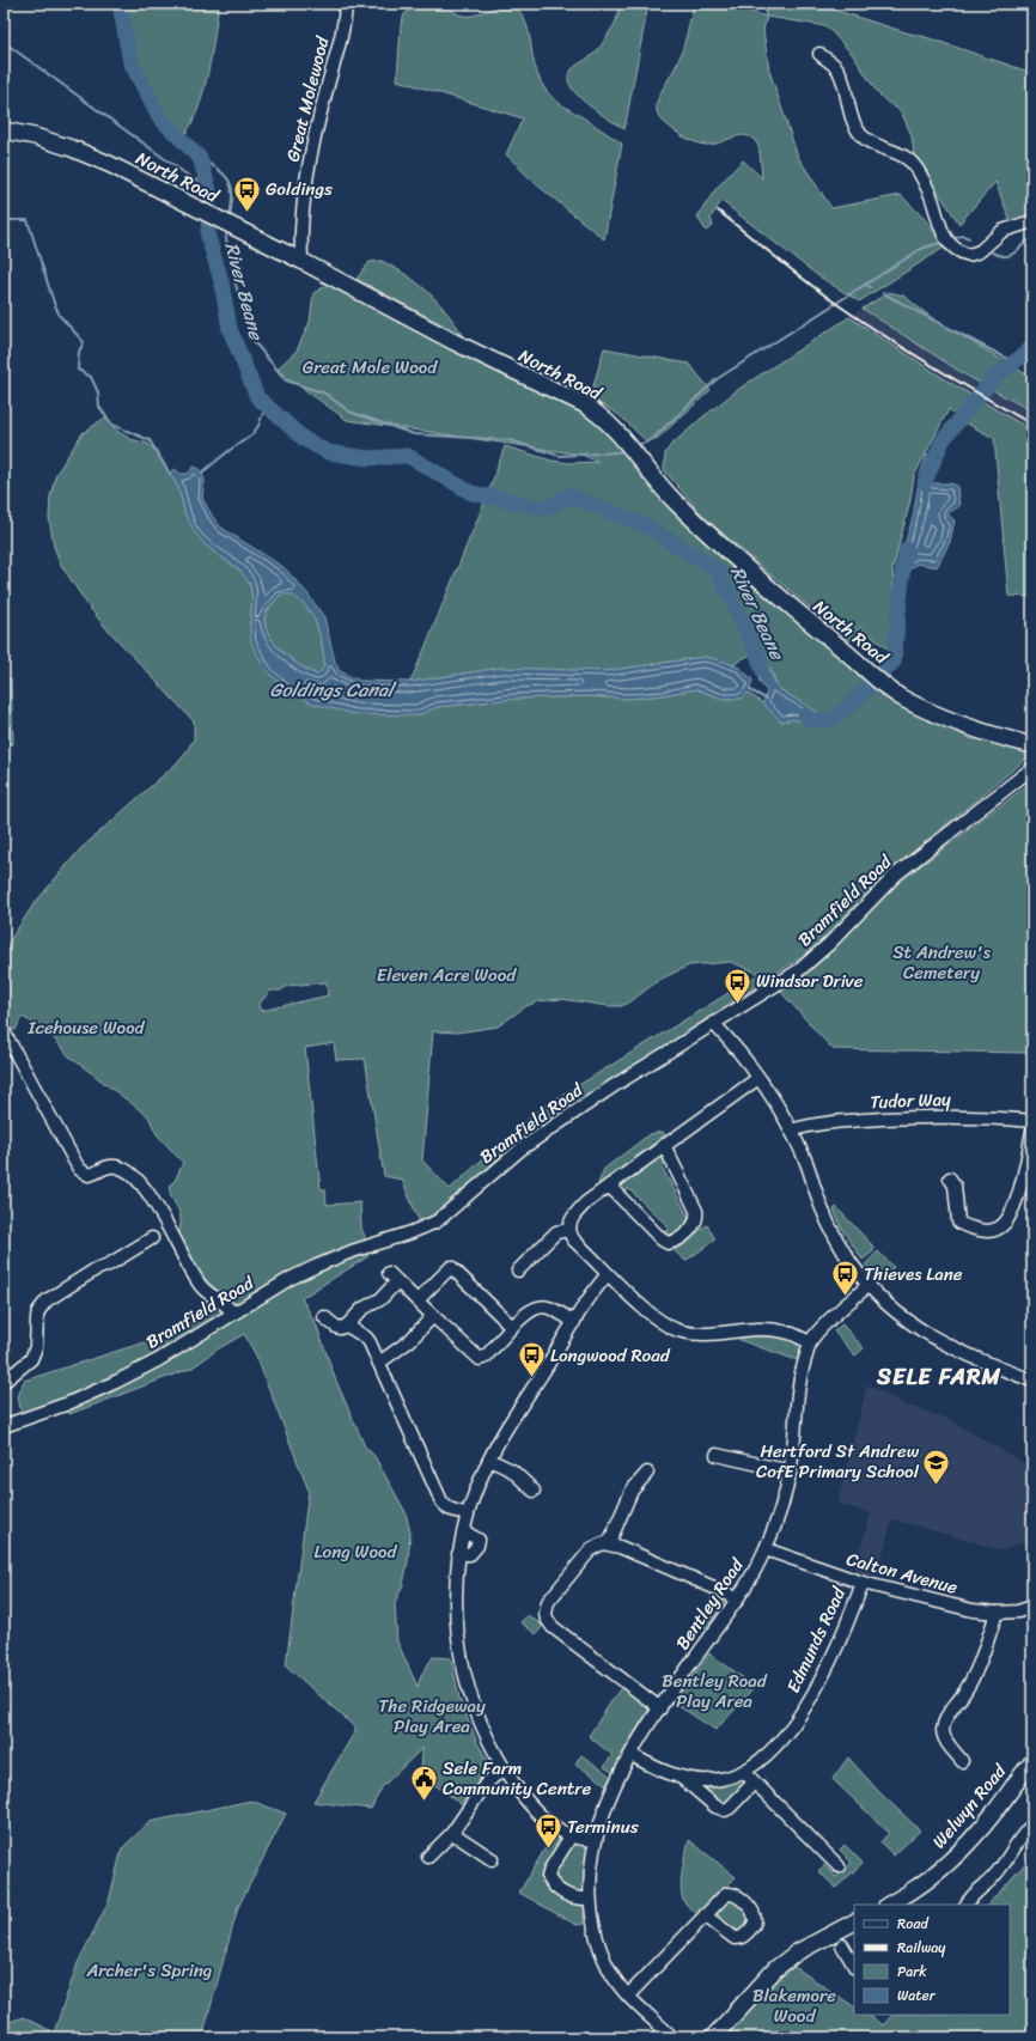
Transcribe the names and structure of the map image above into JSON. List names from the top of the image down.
{
  "streets": {
    "main road": ["North Road", "Welwyn Road"],
    "street": [
      "Great Molewood",
      "Bramfield Road",
      "Tudor Way",
      "Calton Avenue",
      "Bentley Road",
      "Edmunds Road"
    ]
  },
  "crossings": [
    ["Great Molewood", "North Road"],
    ["Calton Avenue", "Bentley Road"],
    ["Calton Avenue", "Edmunds Road"],
    ["Bentley Road", "Edmunds Road"]
  ],
  "districts": ["SELE FARM"],
  "water": ["River Beane", "Goldings Canal"],
  "parks": [
    "Great Mole Wood",
    "St Andrew's Cemetery",
    "Eleven Acre Wood",
    "Icehouse Wood",
    "Long Wood",
    "Bentley Road Play Area",
    "The Ridgeway Play Area",
    "Archer's Spring",
    "Blakemore Wood"
  ],
  "places": {
    "bus stop": [
      "Goldings",
      "Windsor Drive",
      "Thieves Lane",
      "Longwood Road",
      "Terminus"
    ],
    "school or university": ["Hertford St Andrew CofE Primary School"],
    "public building": ["Sele Farm Community Centre"]
  },
  "legend": [
    "Road",
    "Railway",
    "Park",
    "Water"
  ]
}
